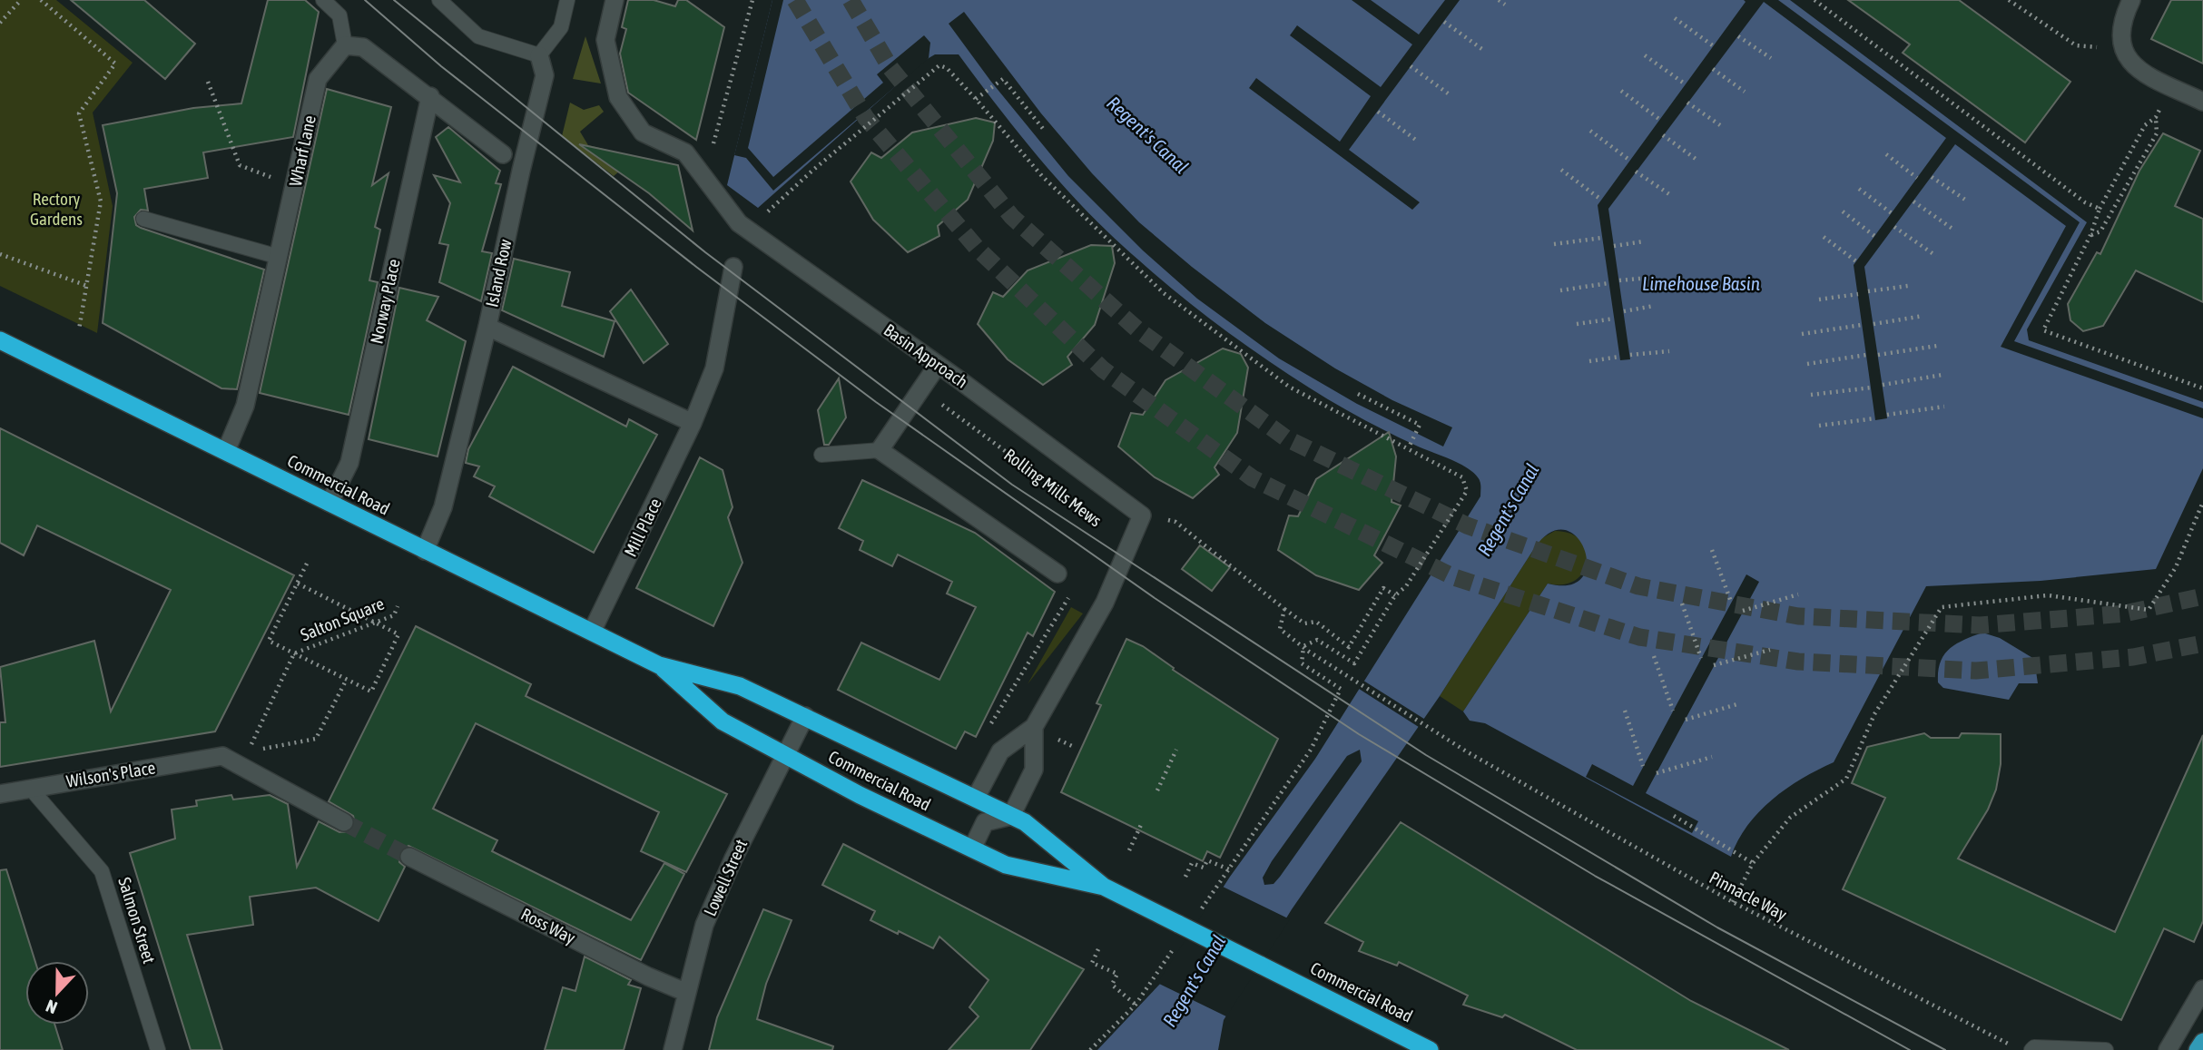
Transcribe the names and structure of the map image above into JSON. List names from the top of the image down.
{
  "streets": {
    "highway": ["Commercial Road"],
    "street": [
      "Wharf Lane",
      "Island Row",
      "Norway Place",
      "Basin Approach",
      "Mill Place",
      "Wilson's Place",
      "Lowell Street",
      "Ross Way"
    ],
    "lane": ["Salmon Street"],
    "path": ["Rolling Mills Mews", "Salton Square", "Pinnacle Way"]
  },
  "crossings": [
    ["Wharf Lane", "Commercial Road"],
    ["Island Row", "Commercial Road"],
    ["Norway Place", "Commercial Road"],
    ["Commercial Road", "Mill Place"],
    ["Commercial Road", "Lowell Street"],
    ["Wilson's Place", "Salmon Street"],
    ["Lowell Street", "Ross Way"]
  ],
  "water": ["Regent's Canal", "Limehouse Basin"],
  "parks": ["Rectory Gardens"],
  "north": "bottom"
}
